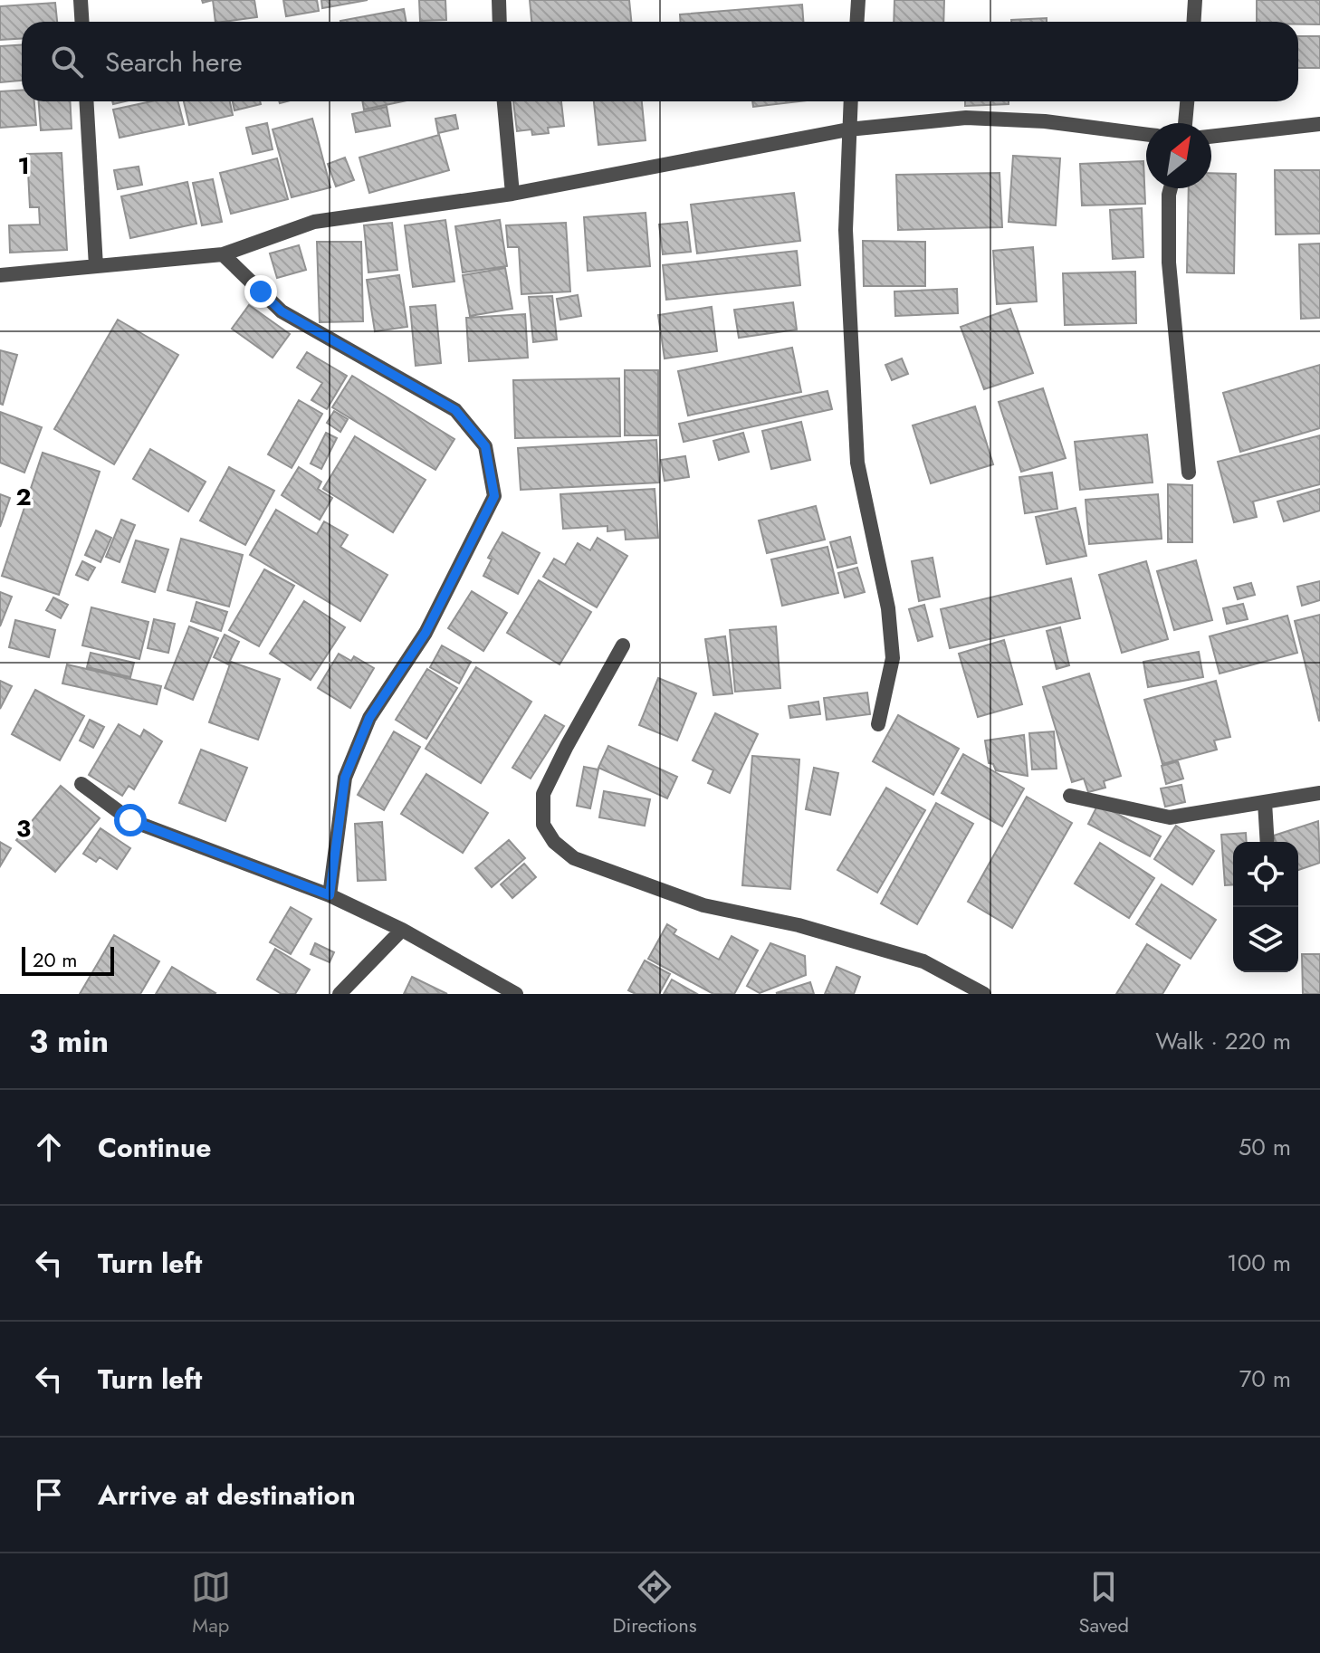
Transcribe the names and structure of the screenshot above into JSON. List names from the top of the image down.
{
  "scale_bar": "20 m",
  "north": "top right",
  "page": {
    "search": "Search here",
    "scale": "20 m",
    "heading": ["3 min", "Walk · 220 m"],
    "list": [
      ["Continue", "50 m"],
      ["Turn left", "100 m"],
      ["Turn left", "70 m"],
      "Arrive at destination"
    ],
    "nav": ["Map", "Directions", "Saved"]
  },
  "grid": {
    "rows": ["1", "2", "3"]
  }
}
